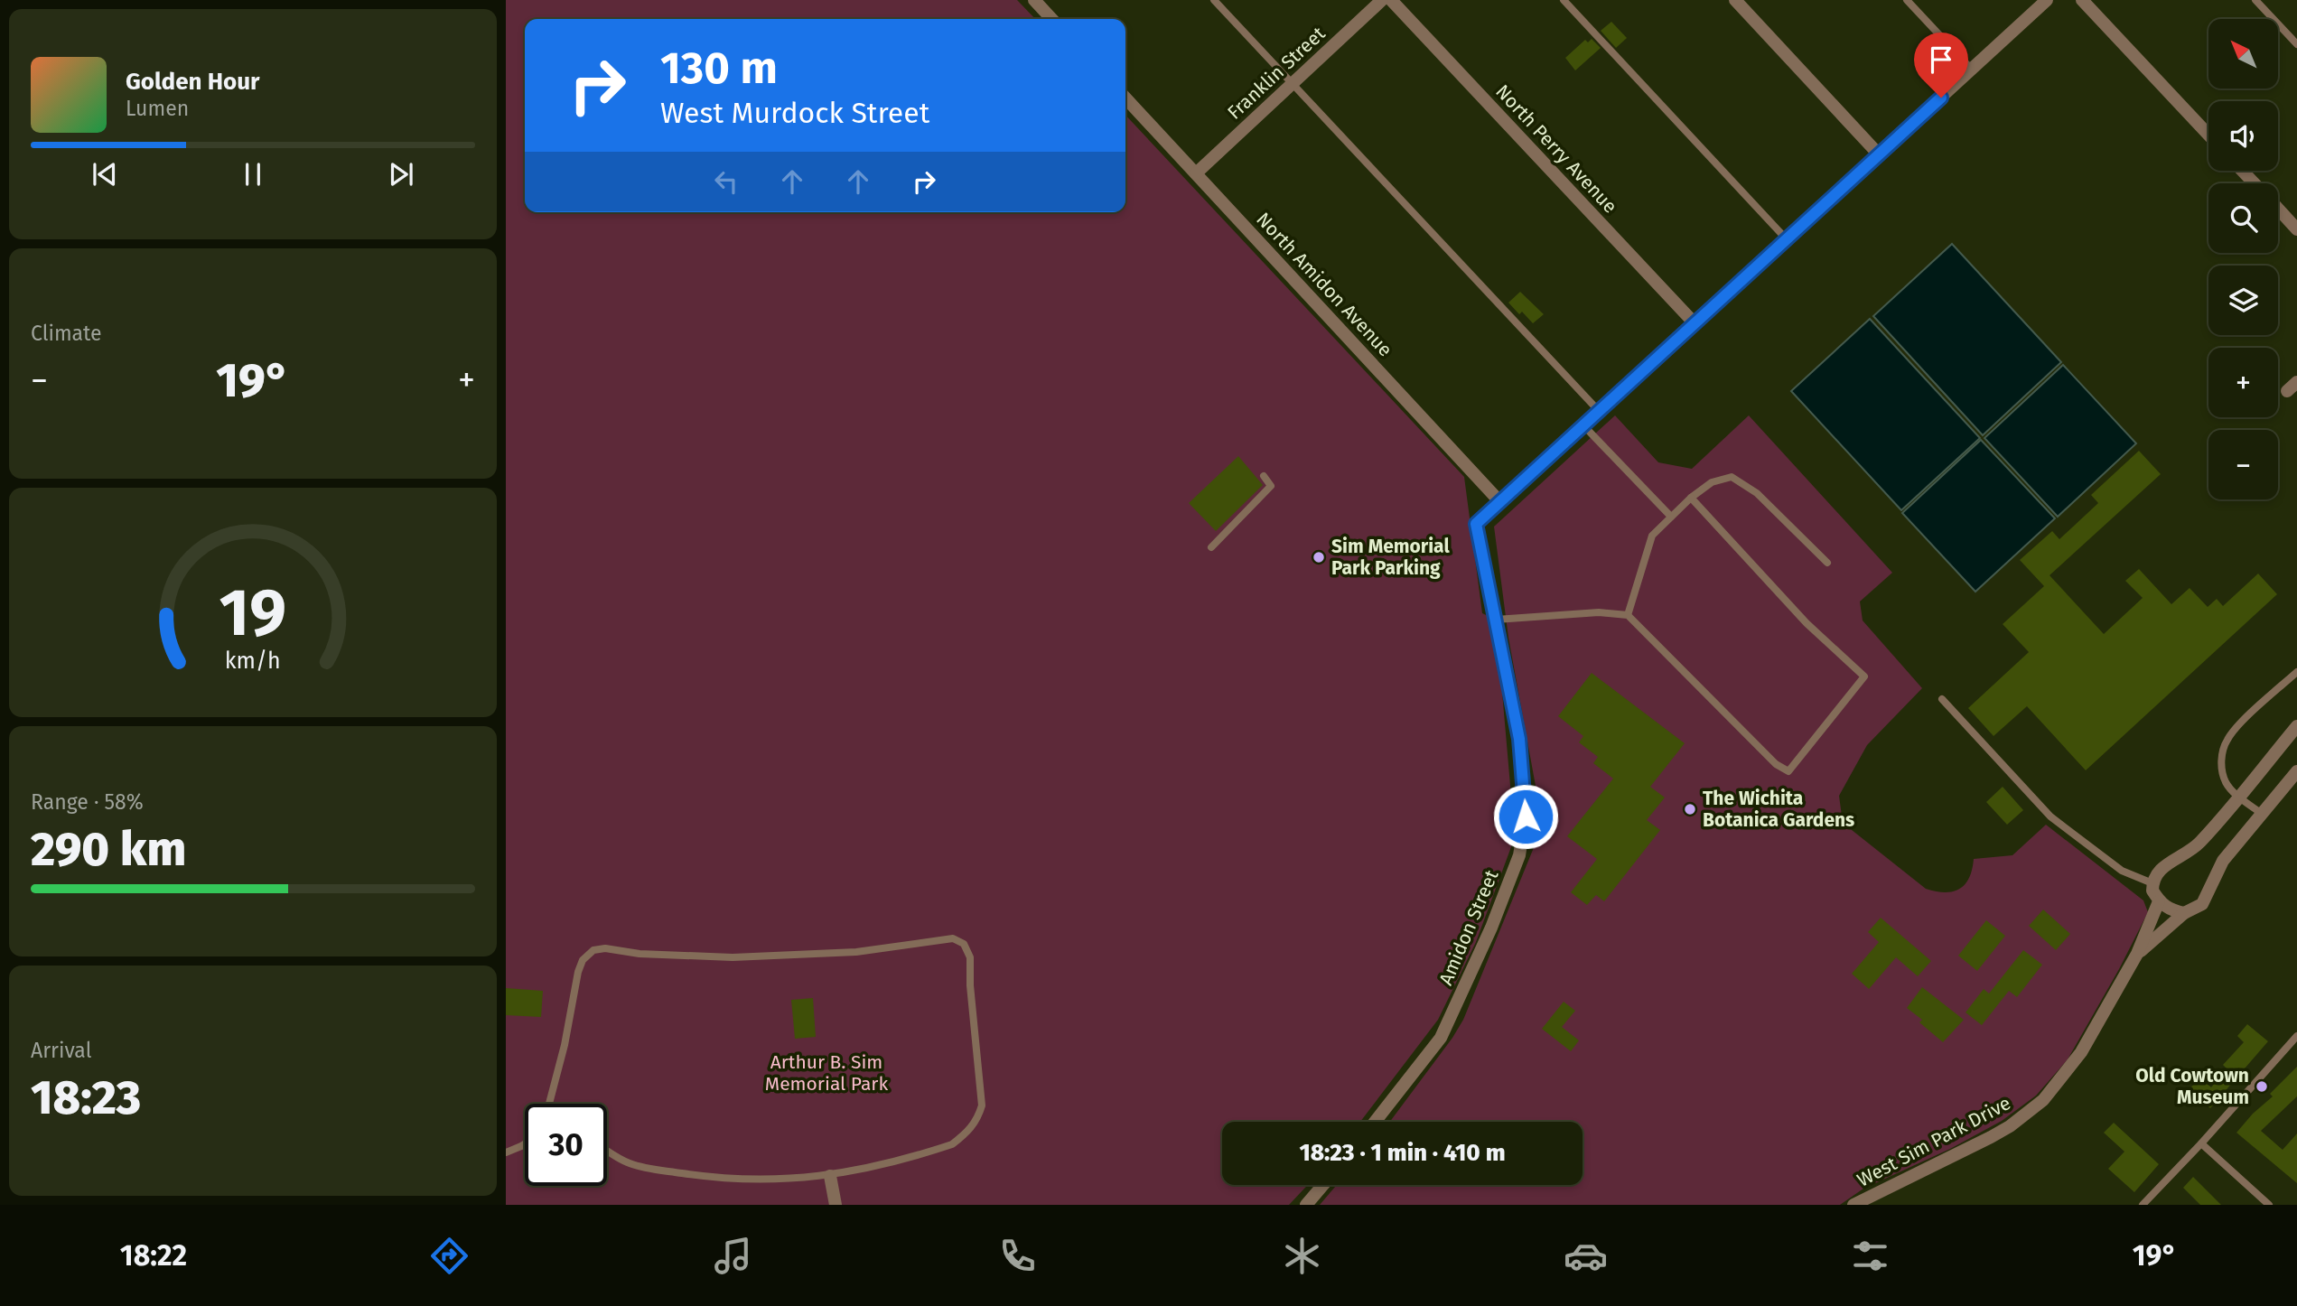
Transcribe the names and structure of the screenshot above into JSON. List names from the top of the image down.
{
  "streets": {
    "street": [
      "Franklin Street",
      "North Perry Avenue",
      "North Amidon Avenue",
      "Amidon Street",
      "West Sim Park Drive"
    ]
  },
  "crossings": [
    ["Franklin Street", "North Amidon Avenue"],
    ["North Amidon Avenue", "Amidon Street"]
  ],
  "parks": ["Arthur B. Sim Memorial Park"],
  "places": ["Sim Memorial Park Parking", "The Wichita Botanica Gardens", "Old Cowtown Museum"],
  "north": "top left",
  "page": {
    "map_buttons": ["+", "−"],
    "turn": ["130 m", "West Murdock Street"],
    "song": ["Golden Hour", "Lumen"],
    "tile": [
      "Climate",
      ["Range · 58%", "290 km"],
      ["Arrival", "18:23"]
    ],
    "heat": ["−", "19°", "+"],
    "limit": "30",
    "trip": "18:23 · 1 min · 410 m",
    "tabs": ["18:22", "19°"],
    "gauge": ["19", "km/h"]
  }
}
